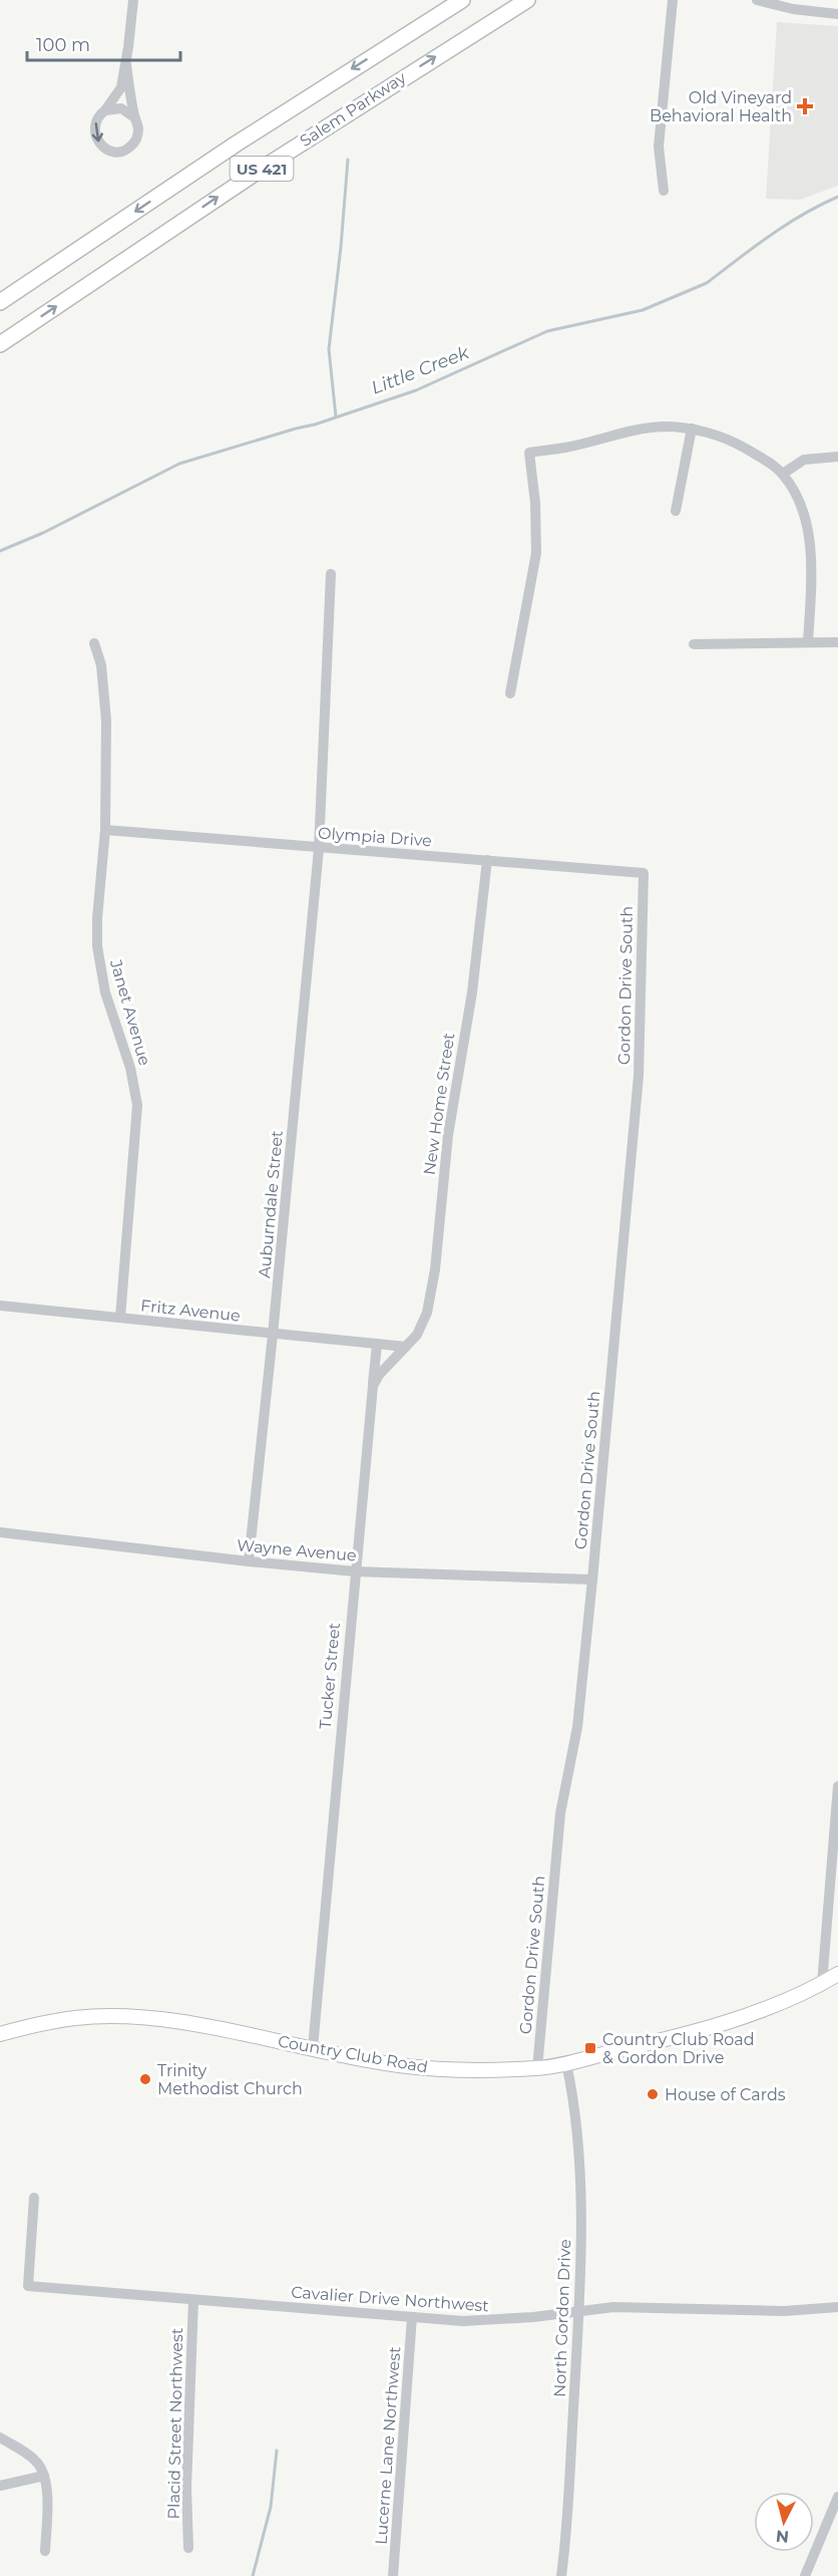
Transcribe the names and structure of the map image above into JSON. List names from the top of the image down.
{
  "streets": {
    "highway": ["Salem Parkway", "US 421"],
    "main road": ["Country Club Road"],
    "street": [
      "Olympia Drive",
      "Gordon Drive South",
      "Janet Avenue",
      "New Home Street",
      "Auburndale Street",
      "Fritz Avenue",
      "Wayne Avenue",
      "Tucker Street",
      "Cavalier Drive Northwest",
      "North Gordon Drive",
      "Placid Street Northwest",
      "Lucerne Lane Northwest"
    ]
  },
  "crossings": [
    ["Olympia Drive", "Gordon Drive South"],
    ["Olympia Drive", "Janet Avenue"],
    ["Olympia Drive", "New Home Street"],
    ["Olympia Drive", "Auburndale Street"],
    ["Gordon Drive South", "Wayne Avenue"],
    ["Gordon Drive South", "Country Club Road"],
    ["Janet Avenue", "Fritz Avenue"],
    ["Auburndale Street", "Fritz Avenue"],
    ["Auburndale Street", "Wayne Avenue"],
    ["Fritz Avenue", "Tucker Street"],
    ["Wayne Avenue", "Tucker Street"],
    ["Tucker Street", "Country Club Road"],
    ["Country Club Road", "North Gordon Drive"],
    ["Cavalier Drive Northwest", "North Gordon Drive"],
    ["Cavalier Drive Northwest", "Placid Street Northwest"],
    ["Cavalier Drive Northwest", "Lucerne Lane Northwest"]
  ],
  "water": ["Little Creek"],
  "places": {
    "health": ["Old Vineyard Behavioral Health"],
    "transit": ["Country Club Road & Gordon Drive"],
    "other": ["Trinity Methodist Church", "House of Cards"]
  },
  "scale_bar": "100 m",
  "north": "bottom"
}
